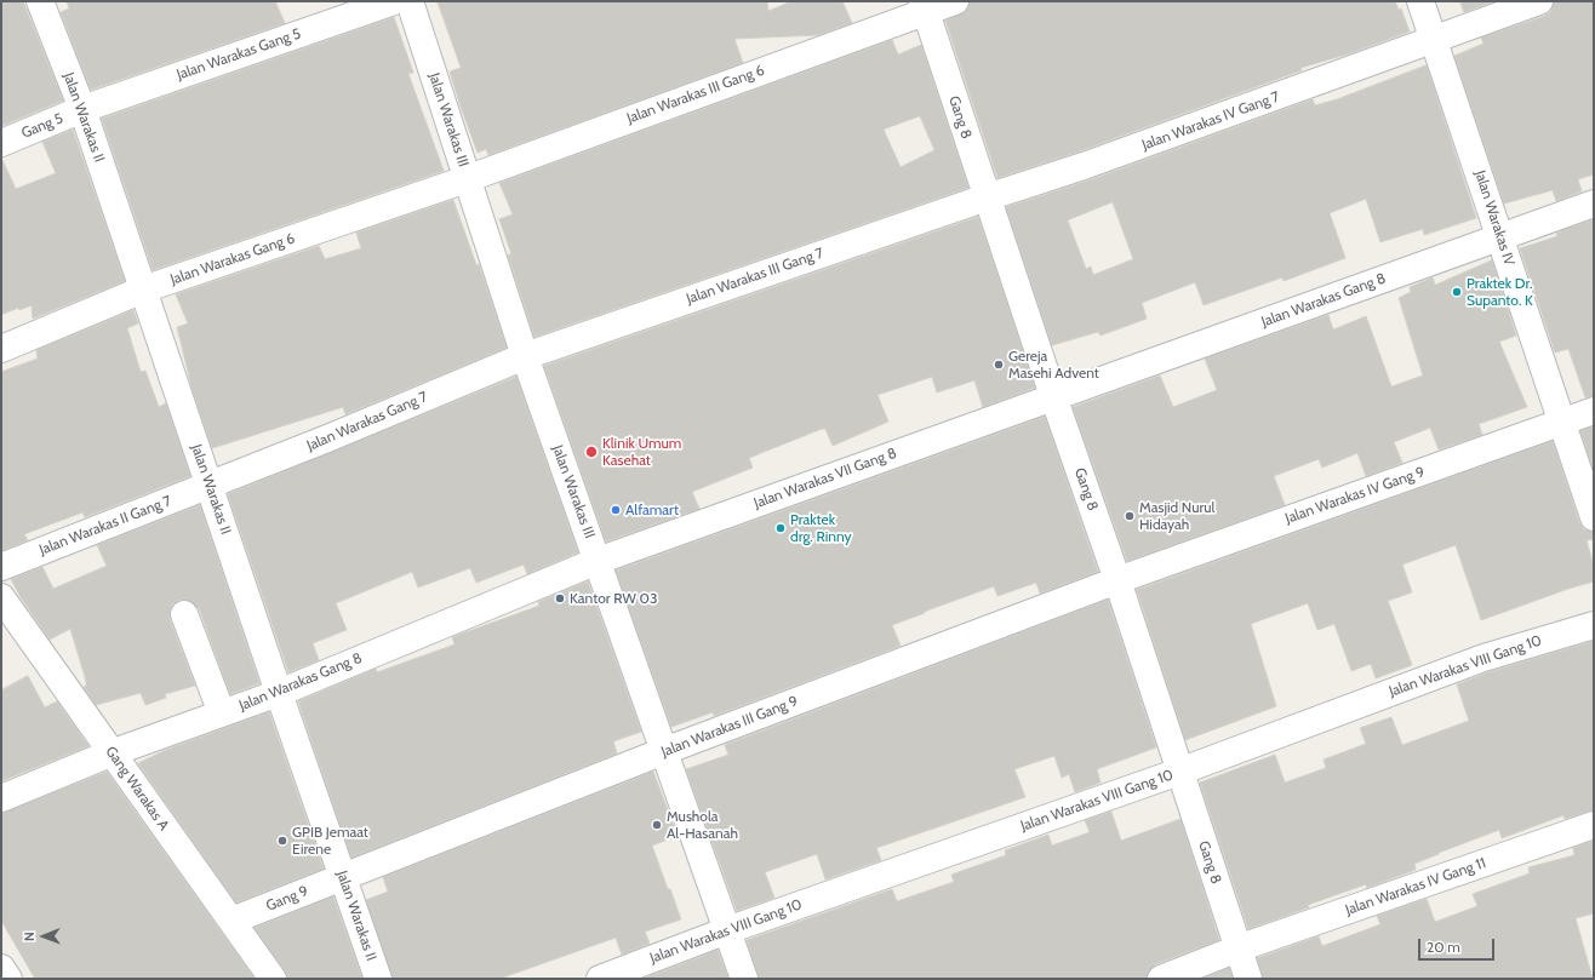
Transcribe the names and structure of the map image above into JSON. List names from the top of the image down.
{
  "streets": {
    "street": [
      "Jalan Warakas Gang 5",
      "Jalan Warakas III Gang 6",
      "Jalan Warakas II",
      "Gang 8",
      "Jalan Warakas III",
      "Jalan Warakas IV Gang 7",
      "Gang 5",
      "Jalan Warakas IV",
      "Jalan Warakas Gang 6",
      "Jalan Warakas III Gang 7",
      "Jalan Warakas Gang 8",
      "Jalan Warakas Gang 7",
      "Jalan Warakas VII Gang 8",
      "Jalan Warakas IV Gang 9",
      "Jalan Warakas II Gang 7",
      "Jalan Warakas VIII Gang 10",
      "Jalan Warakas III Gang 9",
      "Gang Warakas A",
      "Jalan Warakas IV Gang 11",
      "Gang 9"
    ]
  },
  "crossings": [
    ["Jalan Warakas Gang 5", "Jalan Warakas II"],
    ["Jalan Warakas Gang 5", "Gang 5"],
    ["Jalan Warakas III Gang 6", "Gang 8"],
    ["Jalan Warakas III Gang 6", "Jalan Warakas III"],
    ["Jalan Warakas III Gang 6", "Jalan Warakas Gang 6"],
    ["Jalan Warakas II", "Gang 5"],
    ["Jalan Warakas II", "Jalan Warakas Gang 6"],
    ["Jalan Warakas II", "Jalan Warakas Gang 8"],
    ["Jalan Warakas II", "Jalan Warakas Gang 7"],
    ["Jalan Warakas II", "Jalan Warakas II Gang 7"],
    ["Jalan Warakas II", "Jalan Warakas III Gang 9"],
    ["Jalan Warakas II", "Gang 9"],
    ["Gang 8", "Jalan Warakas IV Gang 7"],
    ["Gang 8", "Jalan Warakas III Gang 7"],
    ["Gang 8", "Jalan Warakas Gang 8"],
    ["Gang 8", "Jalan Warakas VII Gang 8"],
    ["Gang 8", "Jalan Warakas IV Gang 9"],
    ["Gang 8", "Jalan Warakas VIII Gang 10"],
    ["Gang 8", "Jalan Warakas III Gang 9"],
    ["Gang 8", "Jalan Warakas IV Gang 11"],
    ["Jalan Warakas III", "Jalan Warakas Gang 6"],
    ["Jalan Warakas III", "Jalan Warakas III Gang 7"],
    ["Jalan Warakas III", "Jalan Warakas Gang 8"],
    ["Jalan Warakas III", "Jalan Warakas Gang 7"],
    ["Jalan Warakas III", "Jalan Warakas VII Gang 8"],
    ["Jalan Warakas III", "Jalan Warakas VIII Gang 10"],
    ["Jalan Warakas III", "Jalan Warakas III Gang 9"],
    ["Jalan Warakas IV Gang 7", "Jalan Warakas IV"],
    ["Jalan Warakas IV Gang 7", "Jalan Warakas III Gang 7"],
    ["Jalan Warakas IV", "Jalan Warakas Gang 8"],
    ["Jalan Warakas IV", "Jalan Warakas IV Gang 9"],
    ["Jalan Warakas III Gang 7", "Jalan Warakas Gang 7"],
    ["Jalan Warakas Gang 8", "Jalan Warakas VII Gang 8"],
    ["Jalan Warakas Gang 8", "Gang Warakas A"],
    ["Jalan Warakas Gang 7", "Jalan Warakas II Gang 7"],
    ["Jalan Warakas IV Gang 9", "Jalan Warakas III Gang 9"],
    ["Jalan Warakas III Gang 9", "Gang 9"],
    ["Gang Warakas A", "Gang 9"]
  ],
  "places": [
    "Praktek Dr. Supanto. K",
    "Gereja Masehi Advent",
    "Klinik Umum Kasehat",
    "Alfamart",
    "Masjid Nurul Hidayah",
    "Praktek drg. Rinny",
    "Kantor RW 03",
    "Mushola Al-Hasanah",
    "GPIB Jemaat Eirene"
  ],
  "scale_bar": "20 m",
  "north": "left"
}
